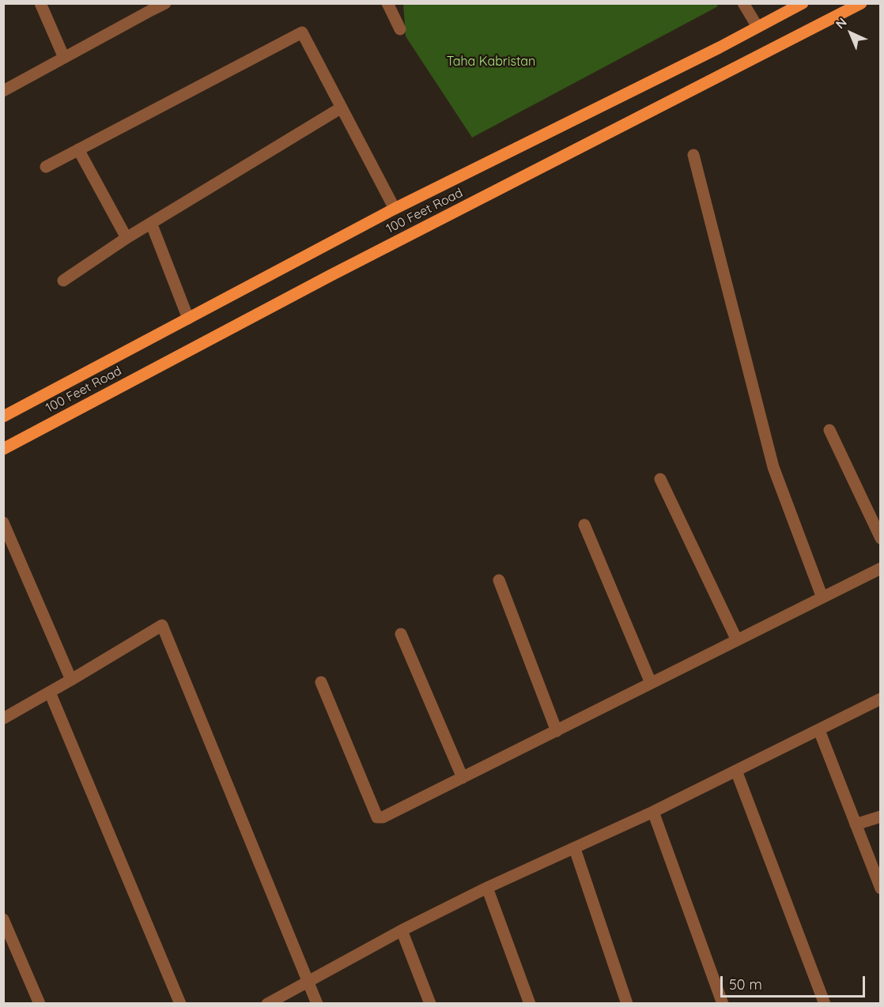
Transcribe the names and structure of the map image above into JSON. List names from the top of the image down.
{
  "streets": {
    "main road": ["100 Feet Road"]
  },
  "parks": ["Taha Kabristan"],
  "scale_bar": "50 m",
  "north": "top left"
}
